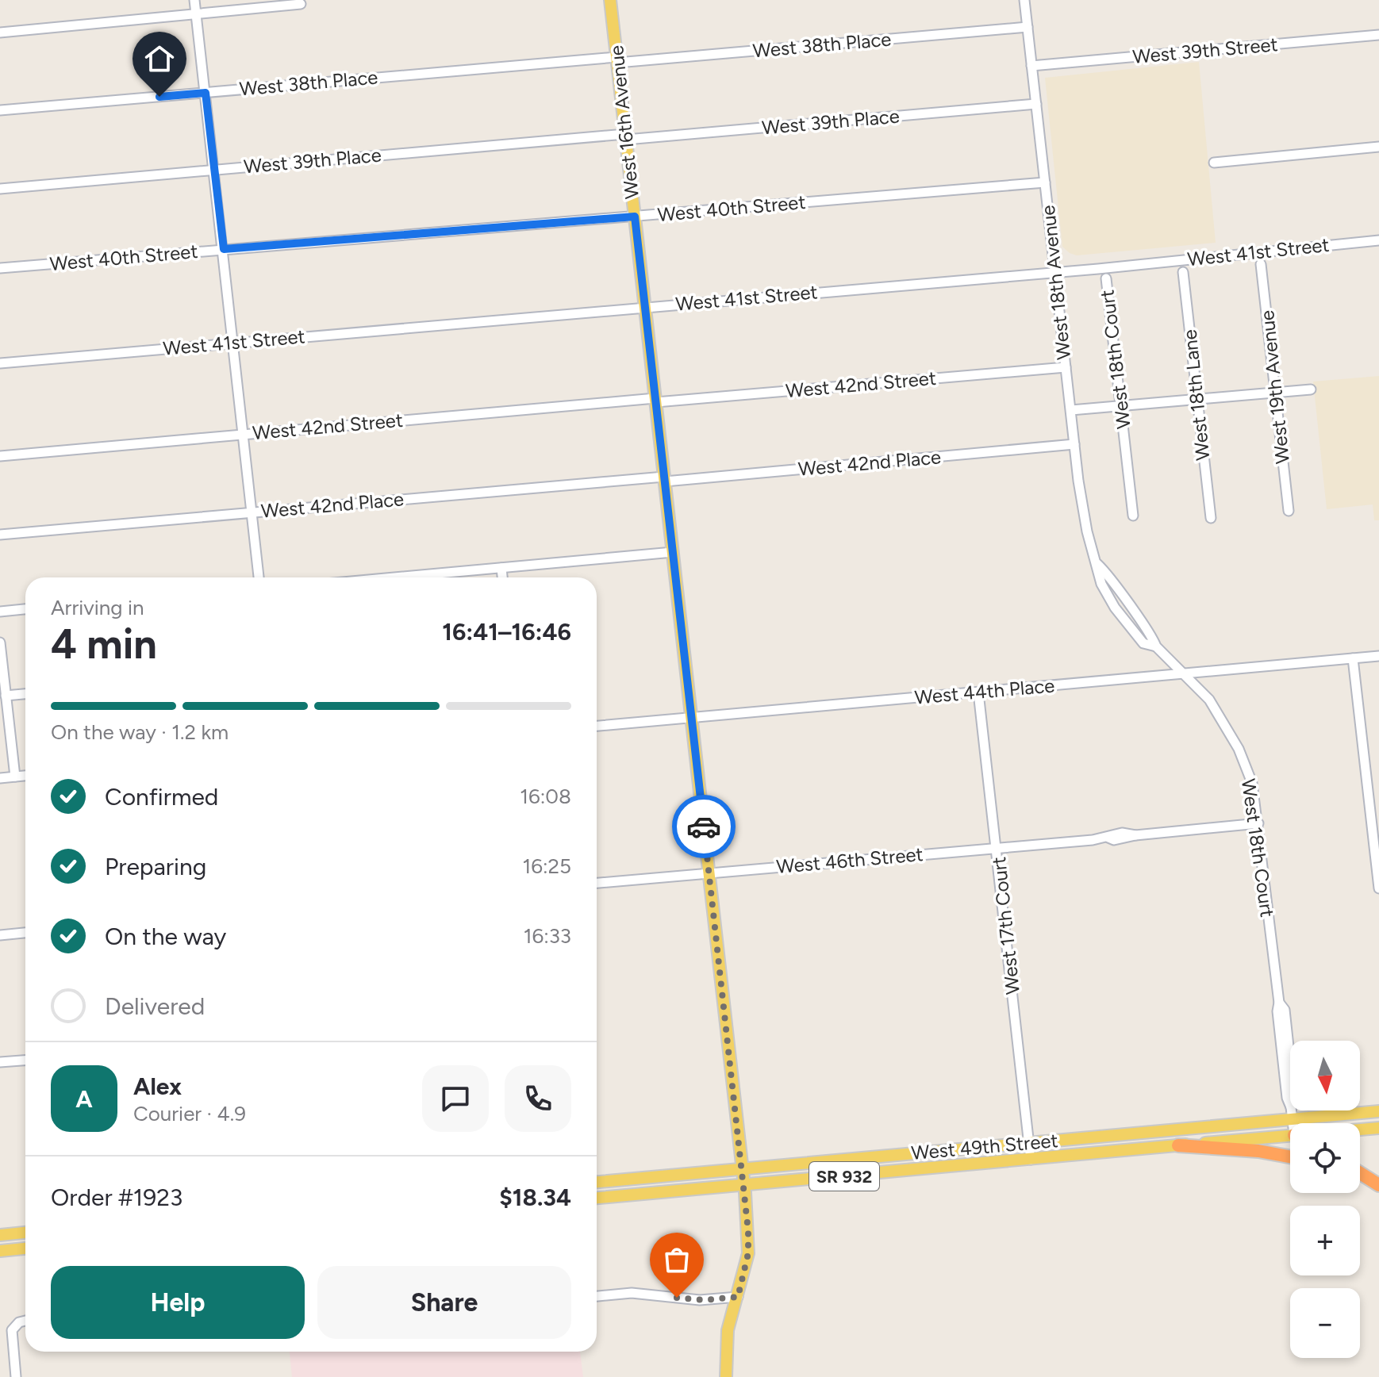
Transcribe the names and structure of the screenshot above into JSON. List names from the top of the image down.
{
  "streets": {
    "main road": ["West 16th Avenue", "West 49th Street", "SR 932"],
    "street": [
      "West 38th Place",
      "West 39th Street",
      "West 39th Place",
      "West 40th Street",
      "West 41st Street",
      "West 18th Avenue",
      "West 18th Court",
      "West 42nd Street",
      "West 19th Avenue",
      "West 18th Lane",
      "West 42nd Place",
      "West 44th Place",
      "West 46th Street",
      "West 17th Court"
    ]
  },
  "crossings": [
    ["West 38th Place", "West 16th Avenue"],
    ["West 38th Place", "West 18th Avenue"],
    ["West 39th Street", "West 18th Avenue"],
    ["West 16th Avenue", "West 39th Place"],
    ["West 16th Avenue", "West 40th Street"],
    ["West 16th Avenue", "West 41st Street"],
    ["West 16th Avenue", "West 42nd Street"],
    ["West 16th Avenue", "West 42nd Place"],
    ["West 16th Avenue", "West 44th Place"],
    ["West 16th Avenue", "West 46th Street"],
    ["West 16th Avenue", "West 49th Street"],
    ["West 39th Place", "West 18th Avenue"],
    ["West 40th Street", "West 18th Avenue"],
    ["West 41st Street", "West 18th Avenue"],
    ["West 18th Avenue", "West 18th Court"],
    ["West 18th Avenue", "West 42nd Street"],
    ["West 18th Avenue", "West 42nd Place"],
    ["West 18th Avenue", "West 44th Place"],
    ["West 18th Court", "West 44th Place"],
    ["West 18th Court", "West 46th Street"],
    ["West 18th Court", "West 49th Street"],
    ["West 44th Place", "West 17th Court"],
    ["West 46th Street", "West 17th Court"],
    ["West 17th Court", "West 49th Street"]
  ],
  "north": "bottom",
  "page": {
    "heading": ["4 min", "Arriving in", "16:41–16:46"],
    "panel": [
      "Alex",
      "Courier · 4.9",
      "Order #1923",
      "$18.34"
    ],
    "bar": "On the way · 1.2 km",
    "list": [
      ["Confirmed", "16:08"],
      ["Preparing", "16:25"],
      ["On the way", "16:33"],
      "Delivered"
    ],
    "map_buttons": ["+", "−"],
    "round": "A",
    "buttons": ["Help", "Share"]
  }
}
